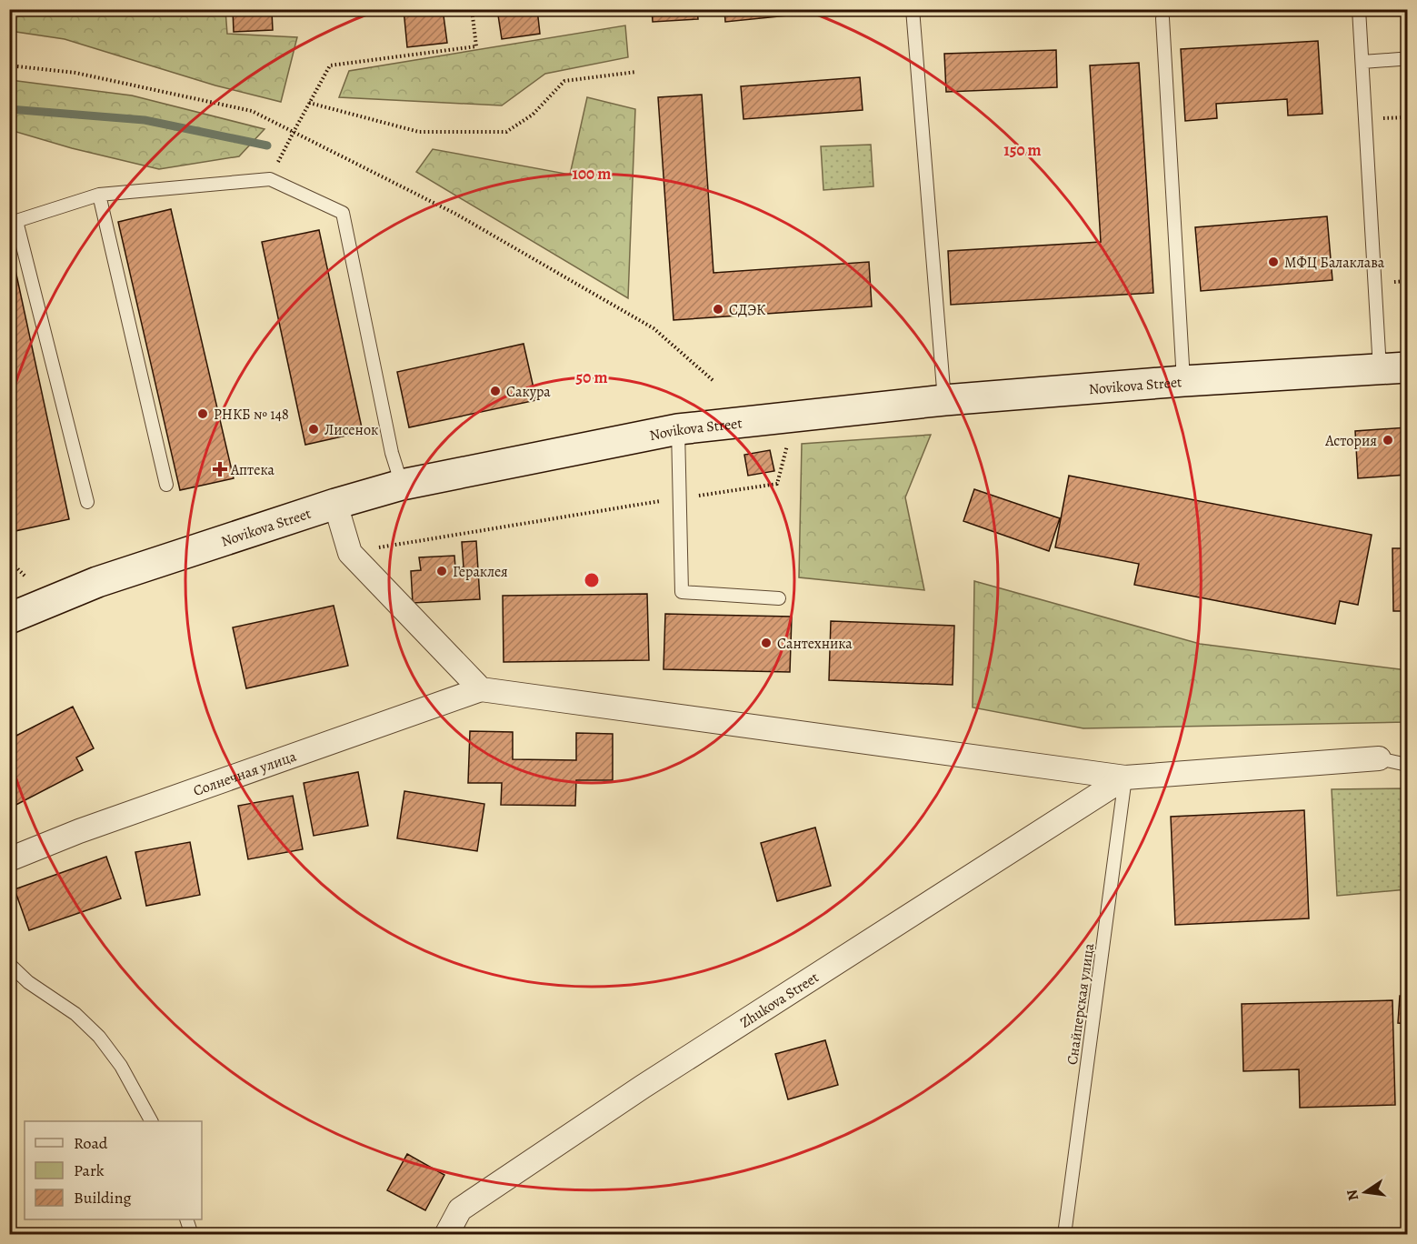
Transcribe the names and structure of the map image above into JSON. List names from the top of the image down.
{
  "streets": {
    "main road": ["Novikova Street"],
    "street": ["Солнечная улица", "Zhukova Street"],
    "lane": ["Снайперская улица"]
  },
  "crossings": [
    ["Zhukova Street", "Снайперская улица"]
  ],
  "places": {
    "other": [
      "МФЦ Балаклава",
      "СДЭК",
      "Сакура",
      "РНКБ № 148",
      "Лисенок",
      "Астория",
      "Гераклея",
      "Сантехника"
    ],
    "health": ["Аптека"]
  },
  "legend": ["Road", "Park", "Building"],
  "north": "left",
  "rings": ["150 m", "100 m", "50 m"]
}
